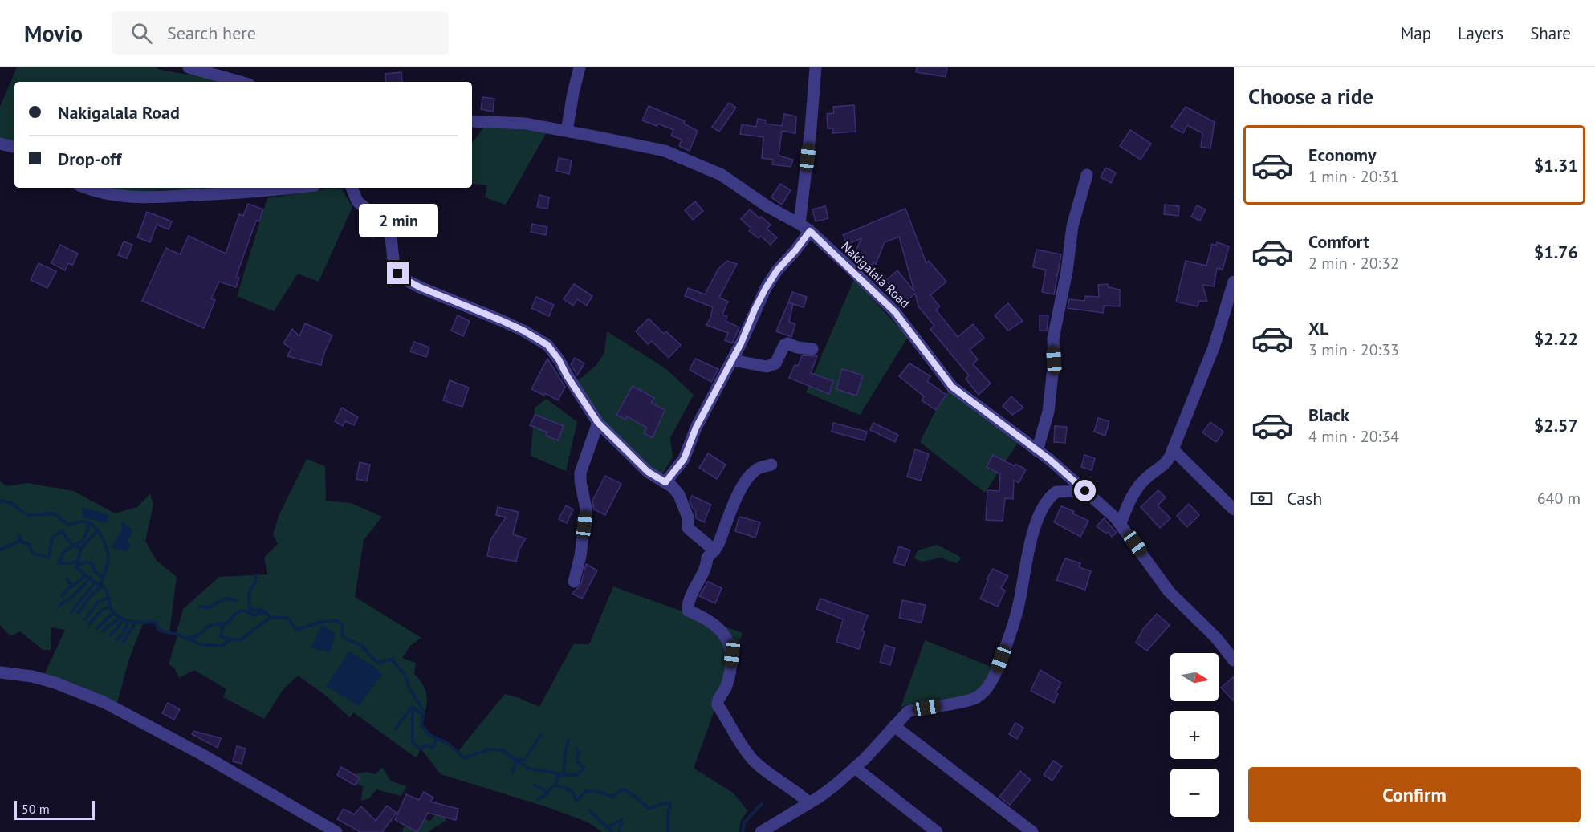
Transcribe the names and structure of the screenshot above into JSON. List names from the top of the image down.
{
  "streets": {
    "street": ["Nakigalala Road"]
  },
  "scale_bar": "50 m",
  "north": "right",
  "page": {
    "header": "Movio",
    "search": "Search here",
    "nav": ["Map", "Layers", "Share"],
    "heading": "Choose a ride",
    "banner": ["Nakigalala Road", "Drop-off"],
    "list": [
      {
        "name": "Economy",
        "note": "1 min · 20:31",
        "value": "$1.31"
      },
      {
        "name": "Comfort",
        "note": "2 min · 20:32",
        "value": "$1.76"
      },
      {
        "name": "XL",
        "note": "3 min · 20:33",
        "value": "$2.22"
      },
      {
        "name": "Black",
        "note": "4 min · 20:34",
        "value": "$2.57"
      }
    ],
    "bubble": "2 min",
    "pay": ["Cash", "640 m"],
    "map_buttons": ["+", "−"],
    "buttons": "Confirm",
    "scale": "50 m"
  }
}
